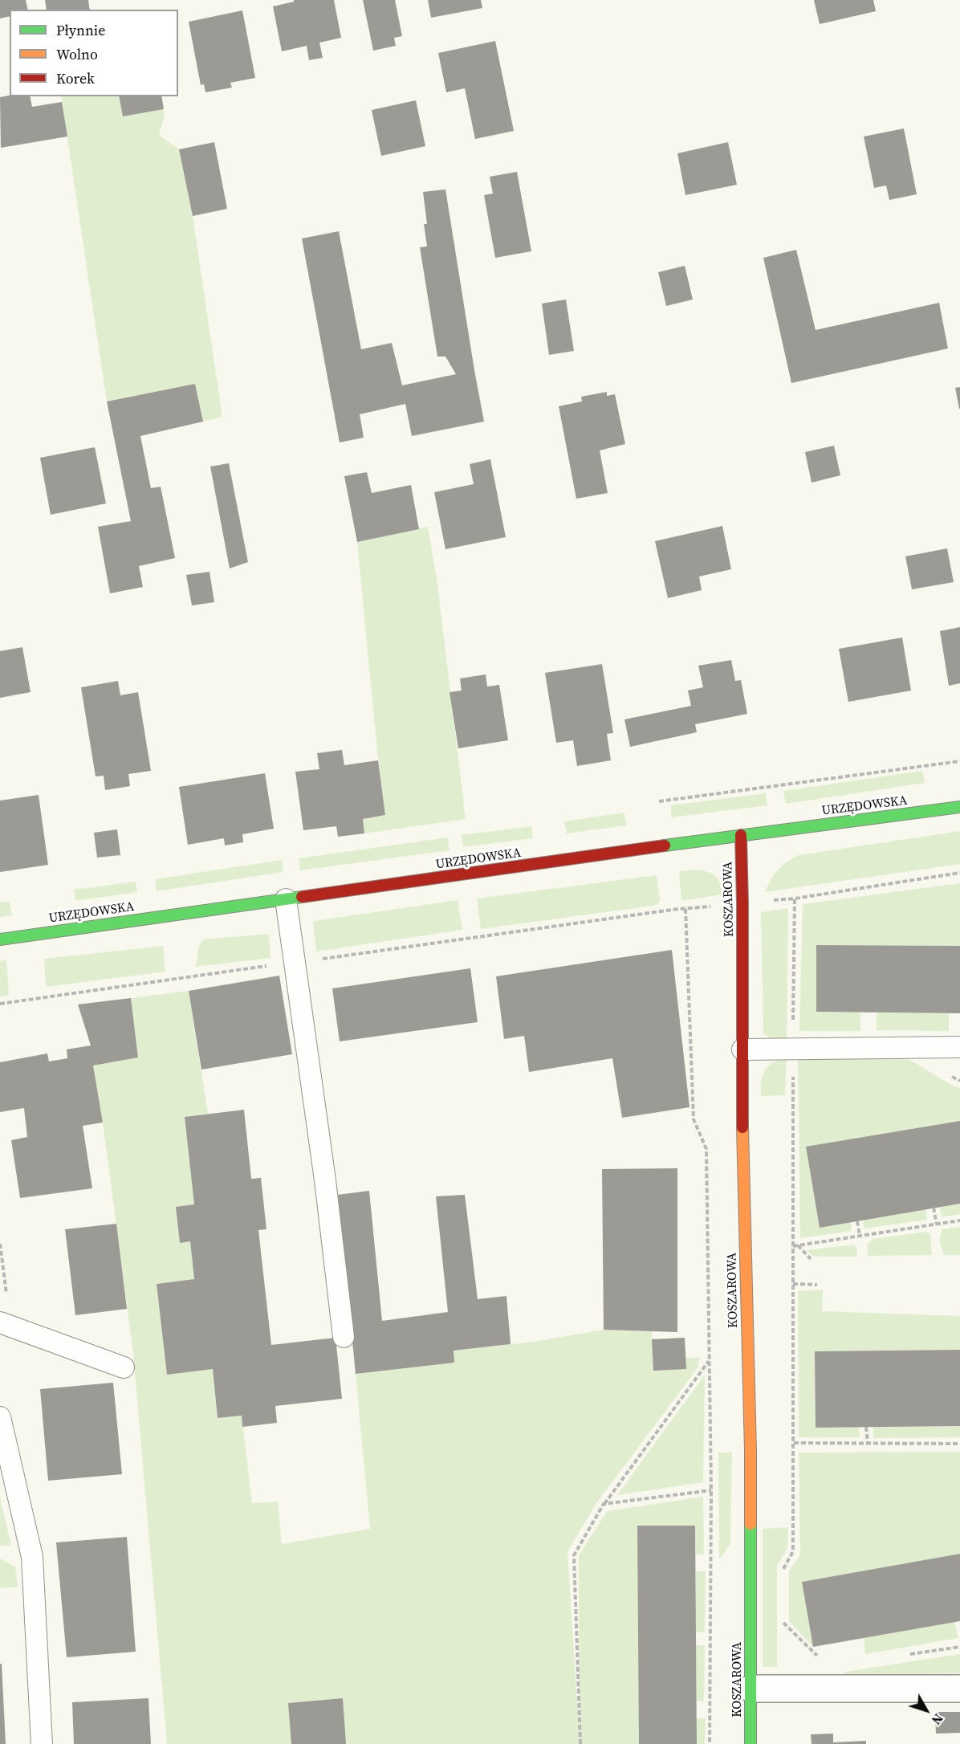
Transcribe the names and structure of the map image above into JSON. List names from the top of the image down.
{
  "streets": {
    "street": ["URZĘDOWSKA", "KOSZAROWA"]
  },
  "crossings": [
    ["URZĘDOWSKA", "KOSZAROWA"]
  ],
  "legend": ["Płynnie", "Wolno", "Korek"],
  "north": "bottom right"
}
